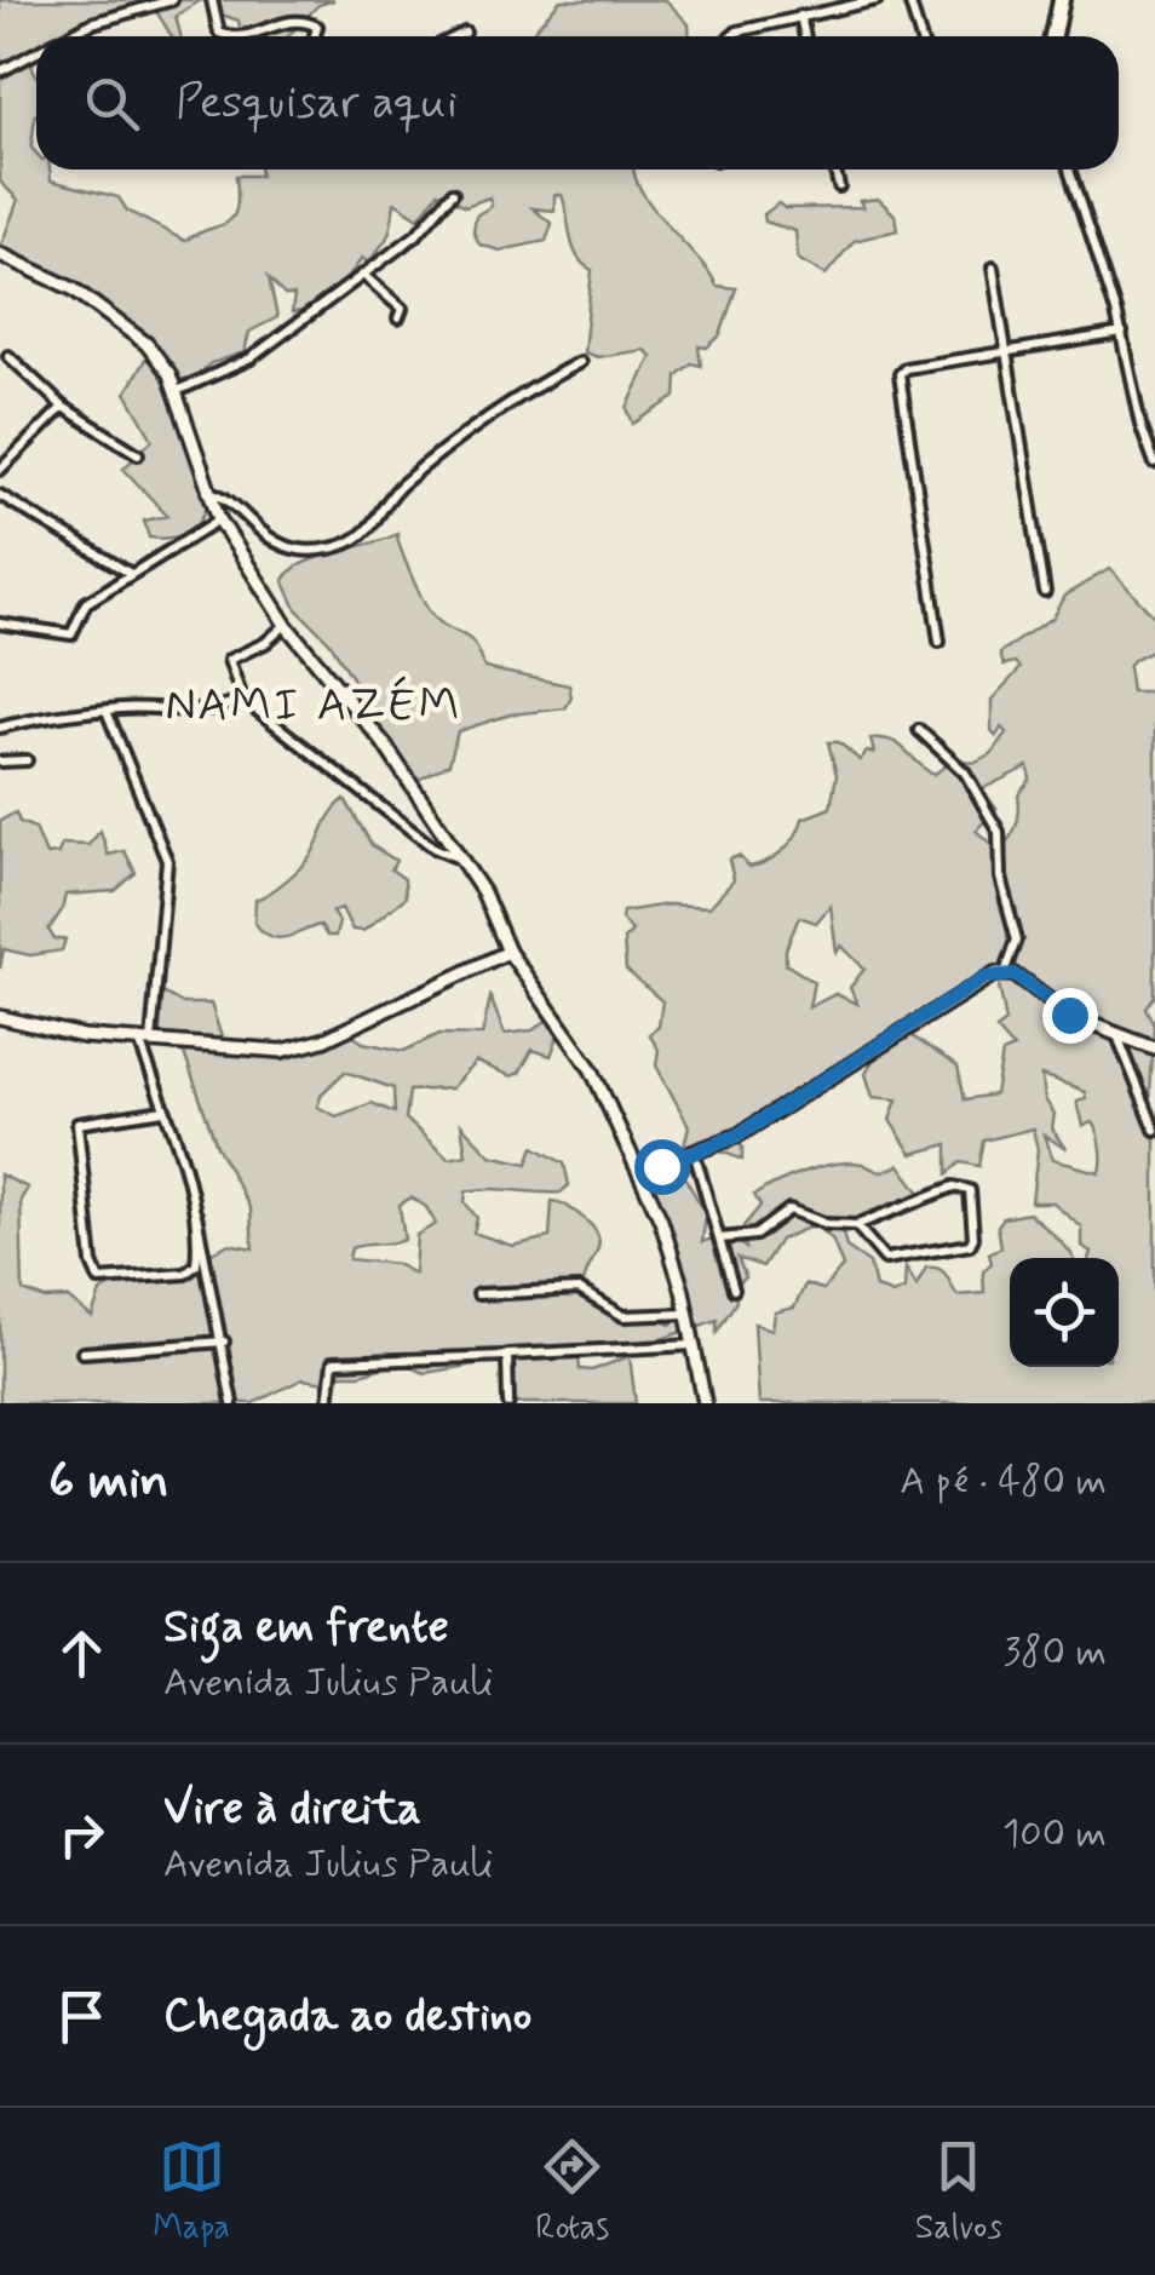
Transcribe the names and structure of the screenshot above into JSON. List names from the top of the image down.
{
  "districts": ["NAMI AZÉM"],
  "page": {
    "search": "Pesquisar aqui",
    "heading": ["6 min", "A pé · 480 m"],
    "list": [
      ["Siga em frente", "Avenida Julius Pauli", "380 m"],
      ["Vire à direita", "Avenida Julius Pauli", "100 m"],
      "Chegada ao destino"
    ],
    "nav": ["Mapa", "Rotas", "Salvos"]
  }
}
